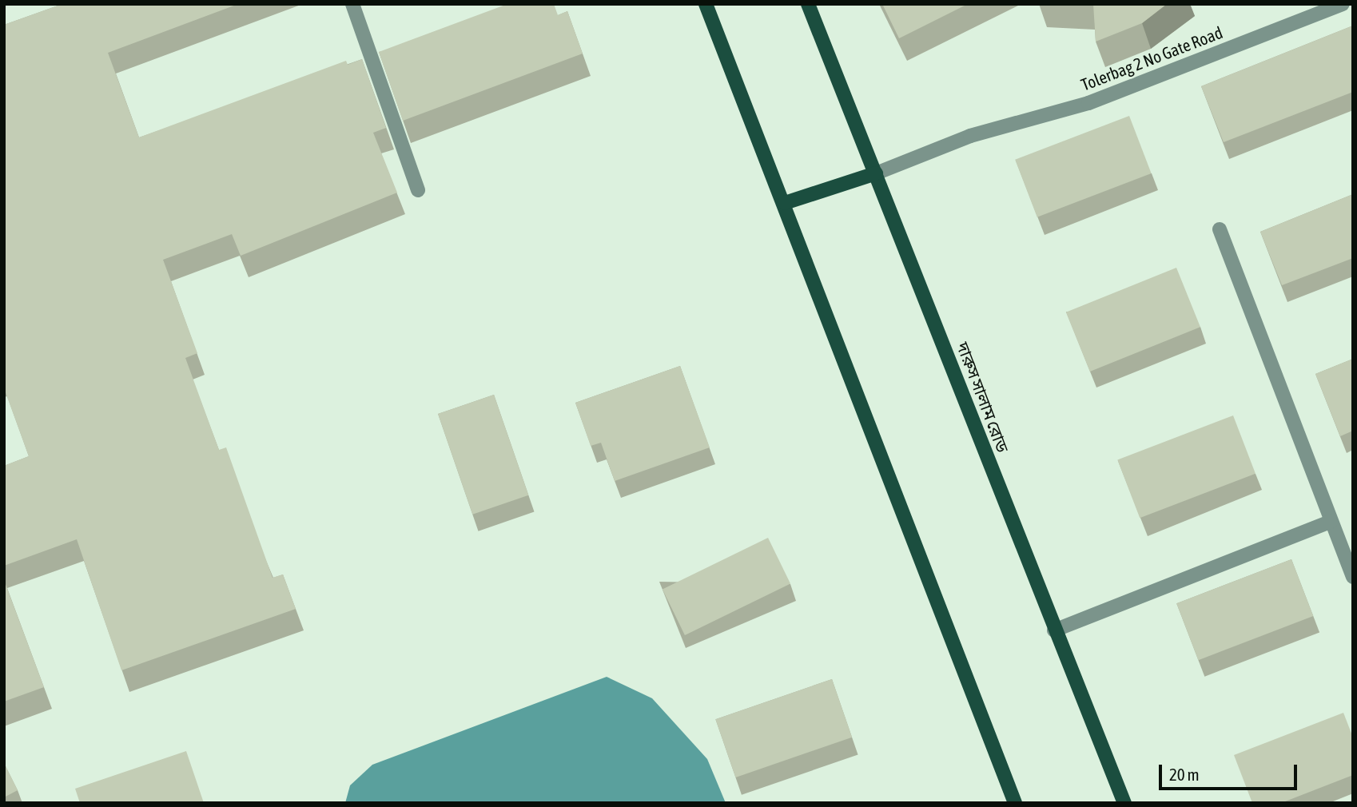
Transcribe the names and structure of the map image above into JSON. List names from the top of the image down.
{
  "streets": {
    "main road": ["দারুস সালাম রোড"],
    "street": ["Tolerbag 2 No Gate Road"]
  },
  "crossings": [
    ["Tolerbag 2 No Gate Road", "দারুস সালাম রোড"]
  ],
  "scale_bar": "20 m"
}
